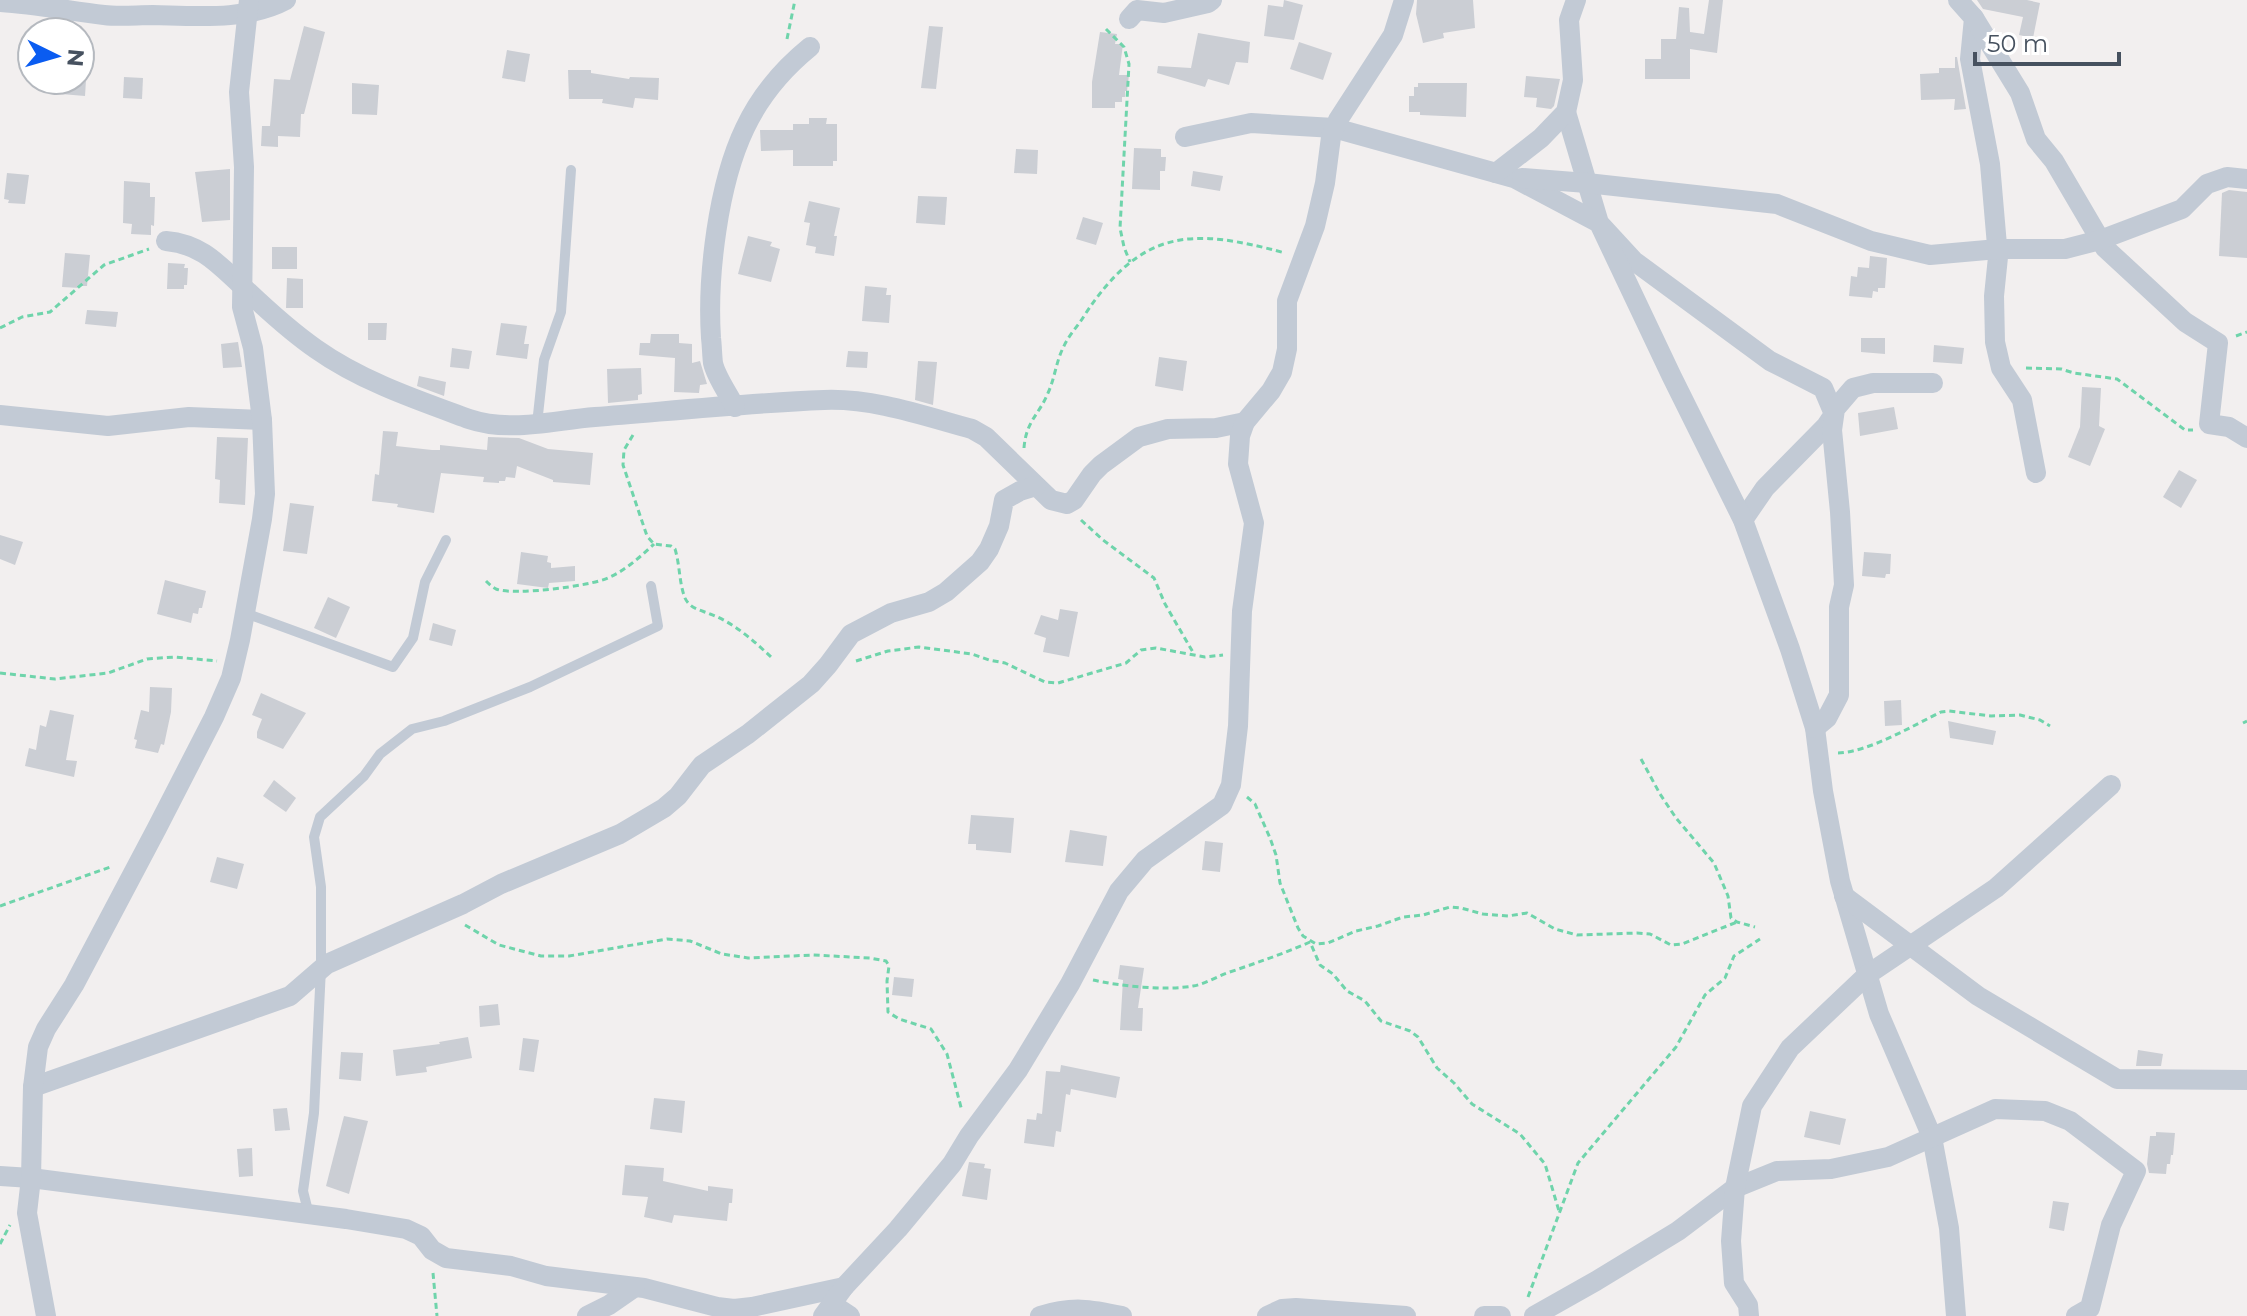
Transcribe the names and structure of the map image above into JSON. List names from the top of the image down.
{
  "scale_bar": "50 m",
  "north": "right"
}
